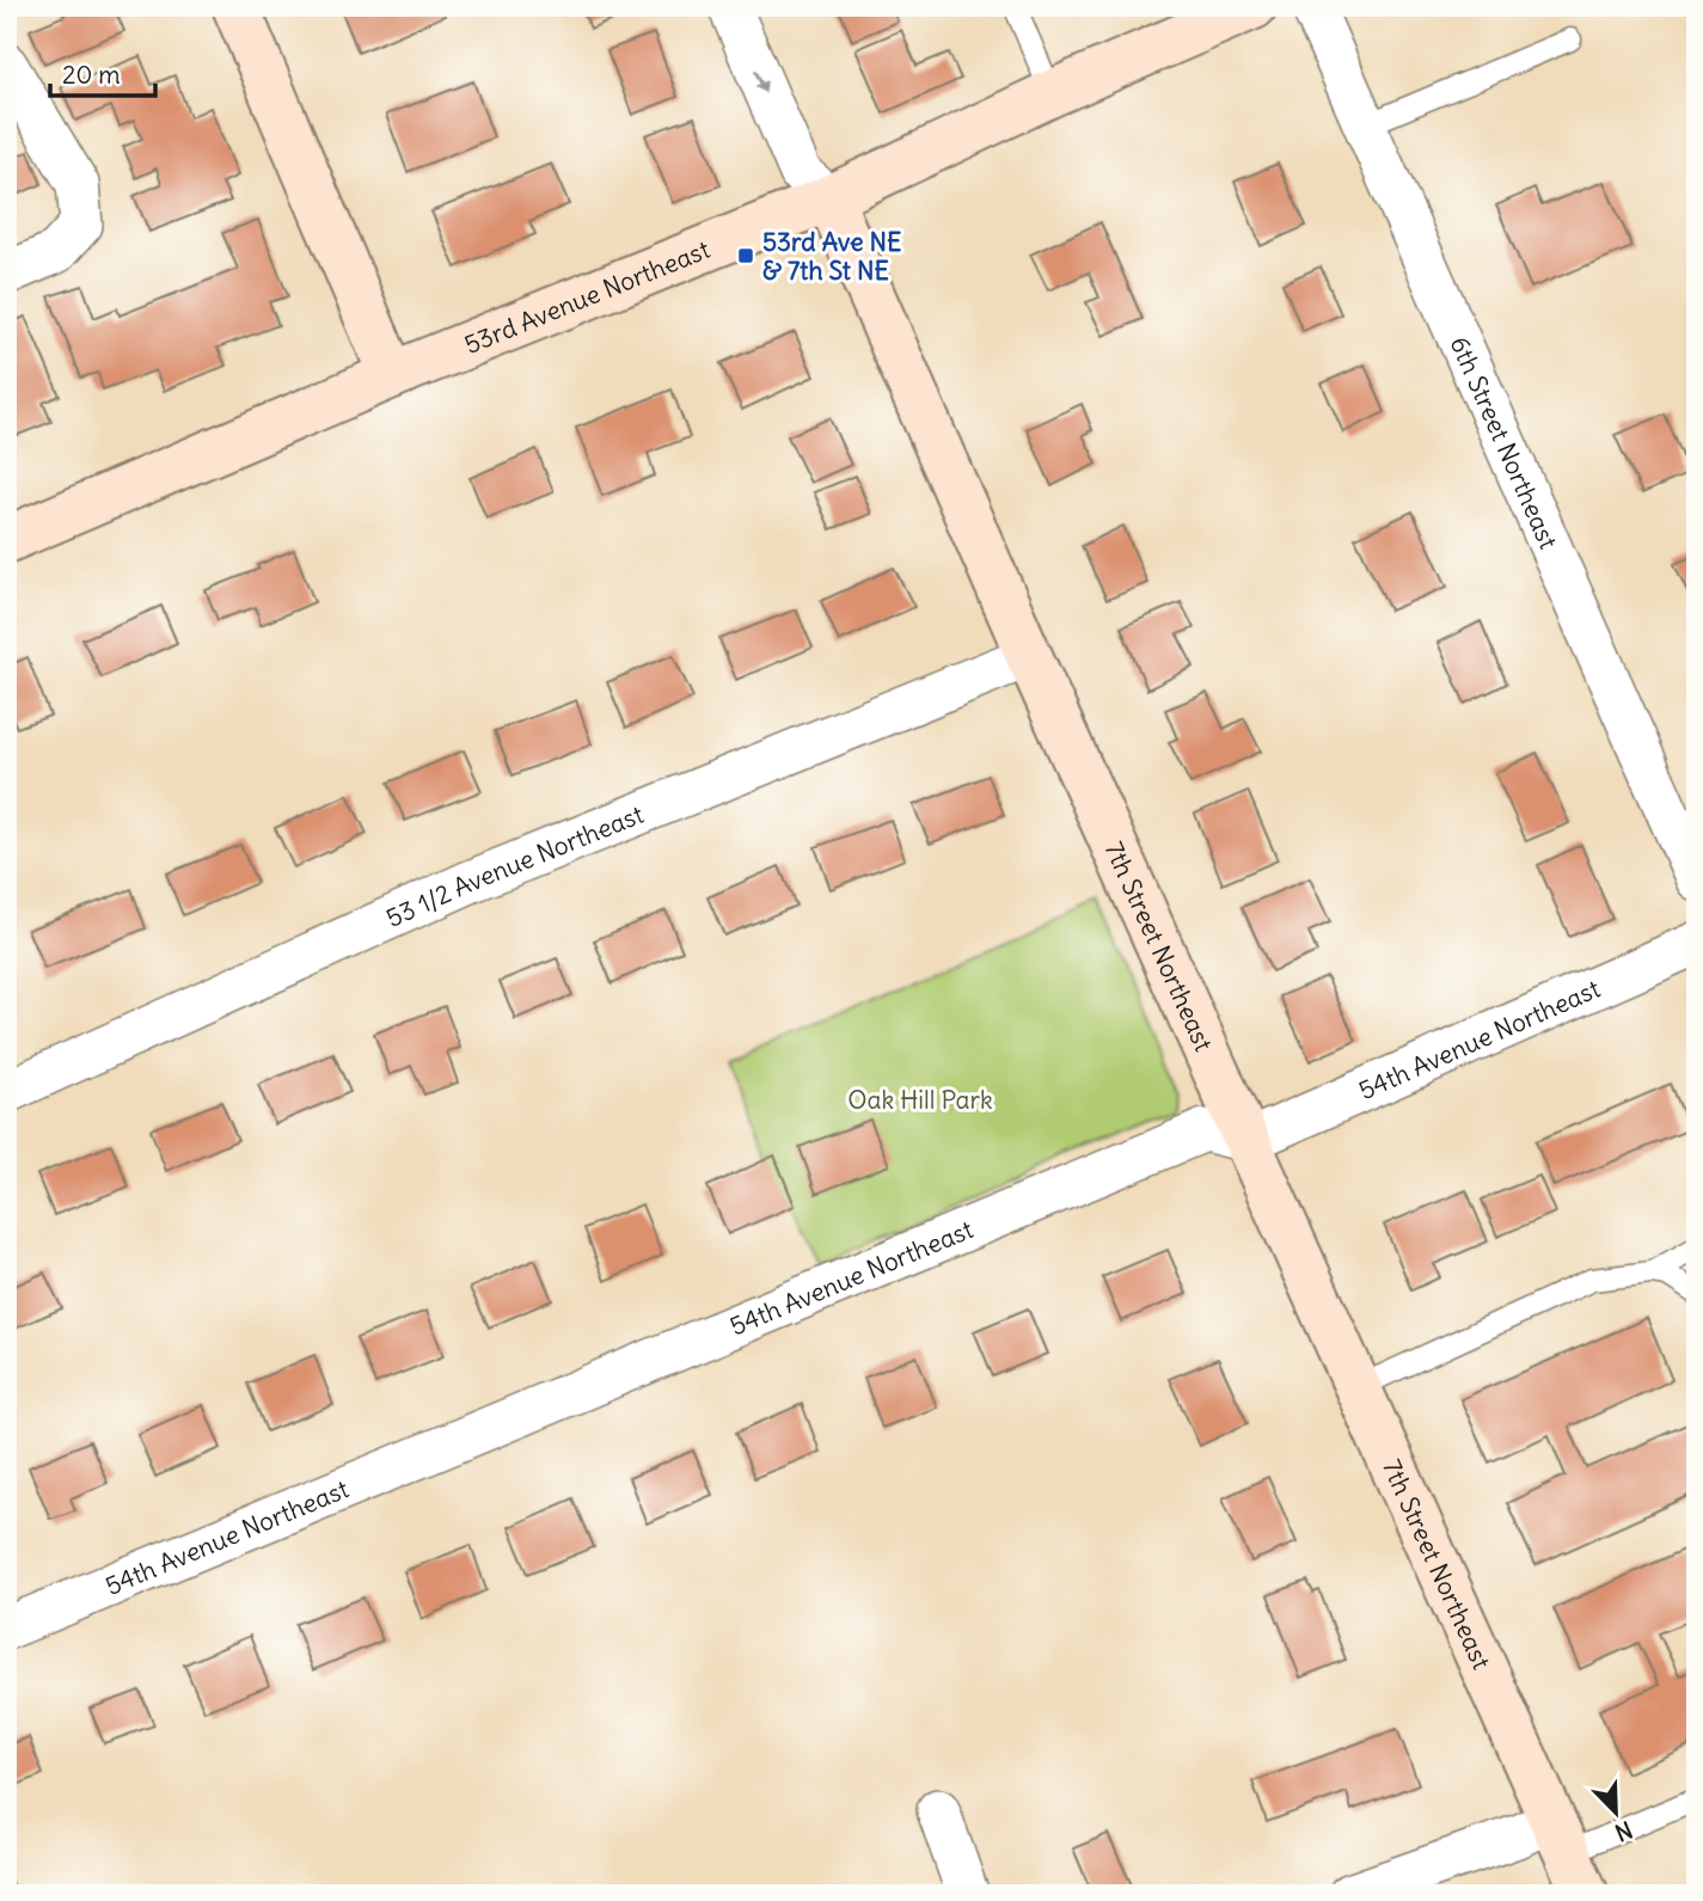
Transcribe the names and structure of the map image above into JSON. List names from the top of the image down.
{
  "streets": {
    "street": [
      "53rd Avenue Northeast",
      "6th Street Northeast",
      "53 1/2 Avenue Northeast",
      "7th Street Northeast",
      "54th Avenue Northeast"
    ]
  },
  "crossings": [
    ["53rd Avenue Northeast", "7th Street Northeast"],
    ["53 1/2 Avenue Northeast", "7th Street Northeast"],
    ["7th Street Northeast", "54th Avenue Northeast"]
  ],
  "parks": ["Oak Hill Park"],
  "places": {
    "transit": ["53rd Ave NE & 7th St NE"]
  },
  "scale_bar": "20 m",
  "north": "bottom right"
}
